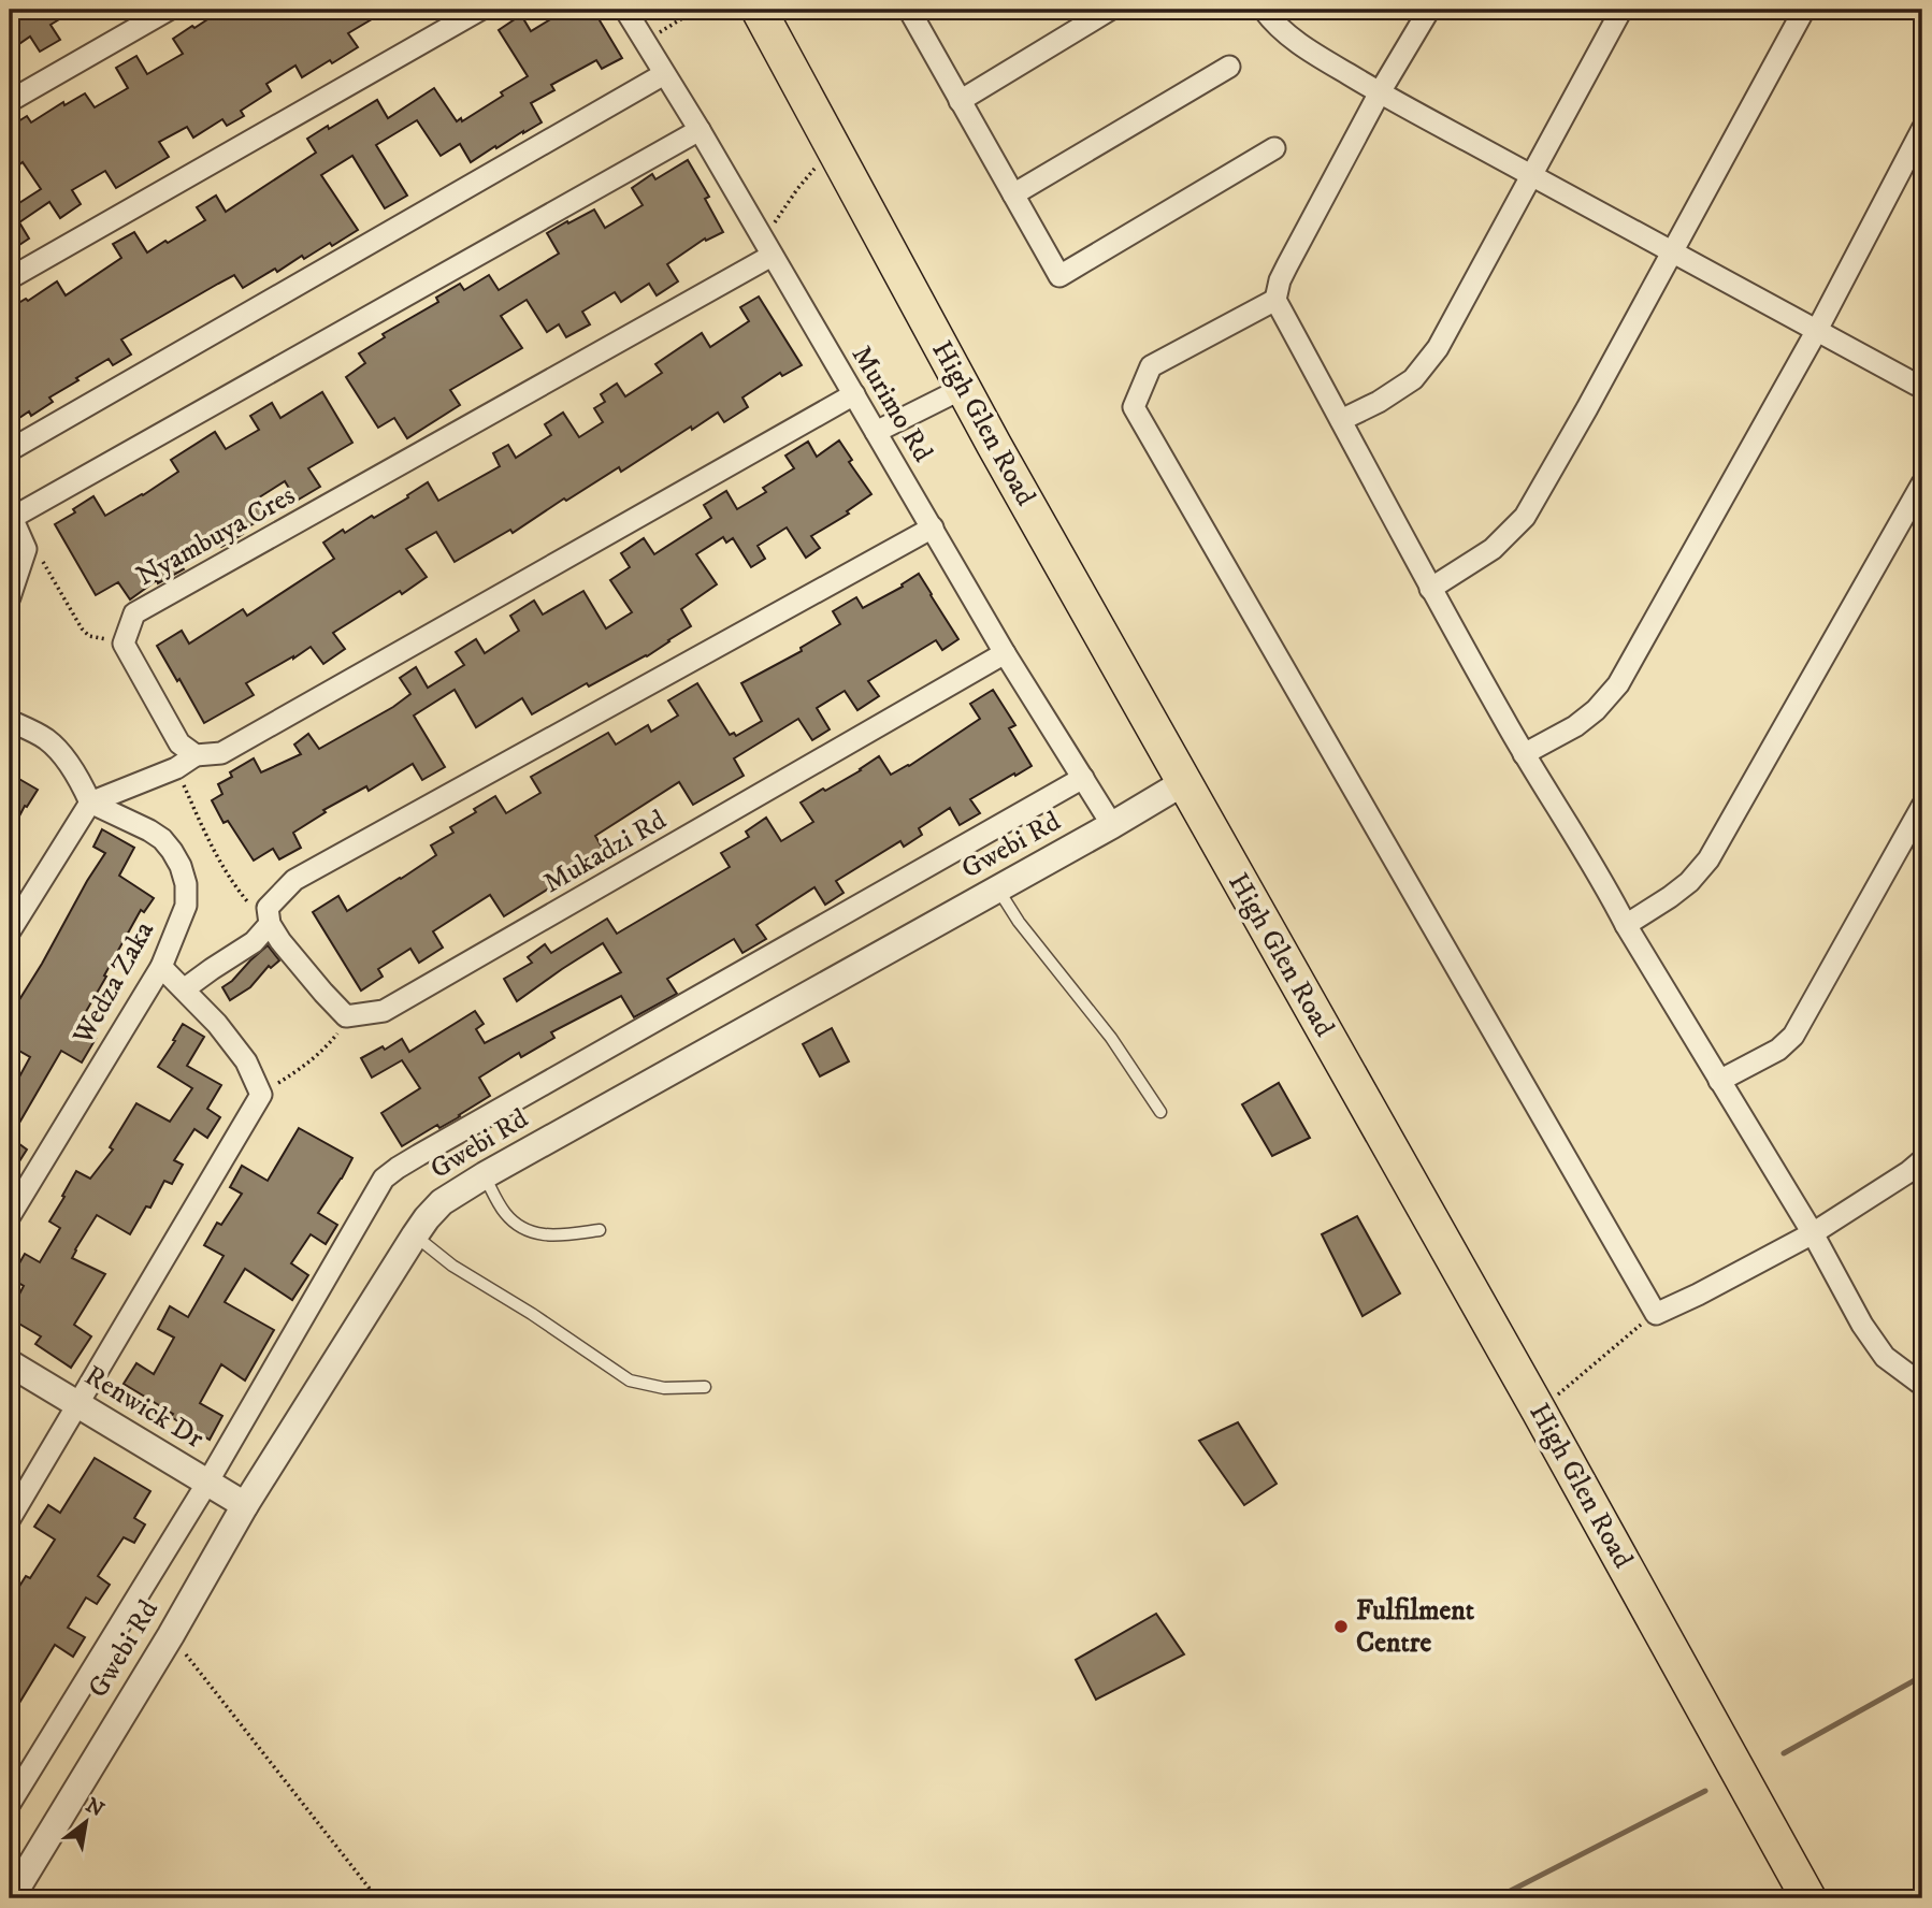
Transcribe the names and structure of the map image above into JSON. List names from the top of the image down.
{
  "streets": {
    "main road": ["High Glen Road"],
    "street": [
      "Murimo Rd",
      "Nyambuya Cres",
      "Gwebi Rd",
      "Mukadzi Rd",
      "Wedza Zaka",
      "Renwick Dr"
    ]
  },
  "crossings": [
    ["Murimo Rd", "Nyambuya Cres"],
    ["Murimo Rd", "Gwebi Rd"],
    ["Murimo Rd", "Mukadzi Rd"],
    ["High Glen Road", "Gwebi Rd"],
    ["Gwebi Rd", "Renwick Dr"]
  ],
  "places": ["Fulfilment Centre"],
  "north": "top right"
}
